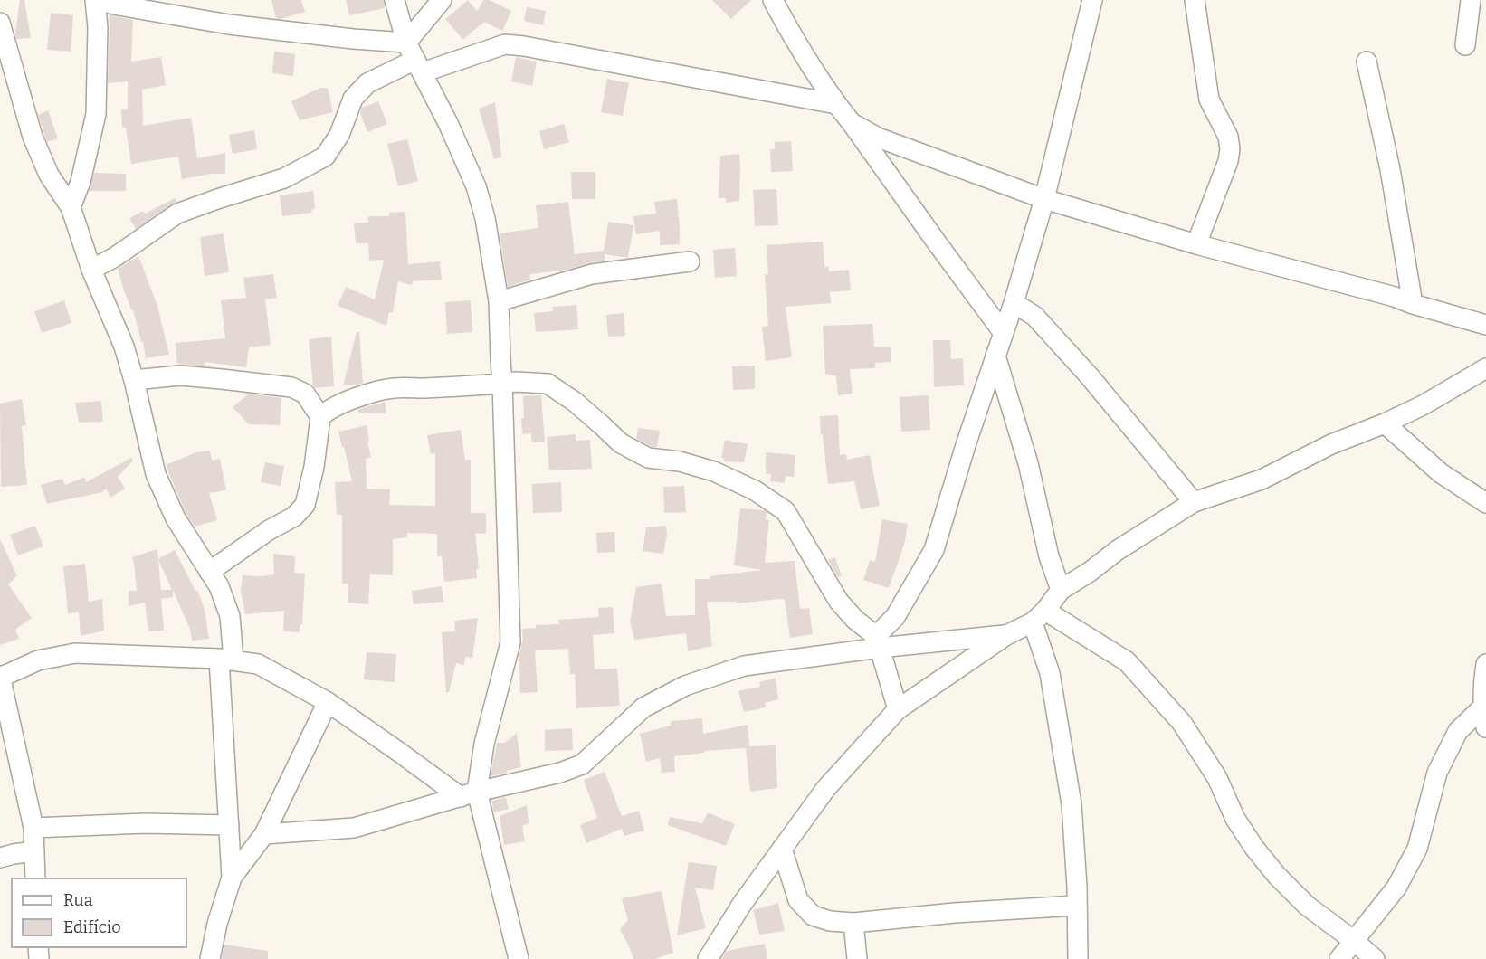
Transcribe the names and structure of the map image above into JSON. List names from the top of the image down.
{
  "legend": ["Rua", "Edifício"]
}
